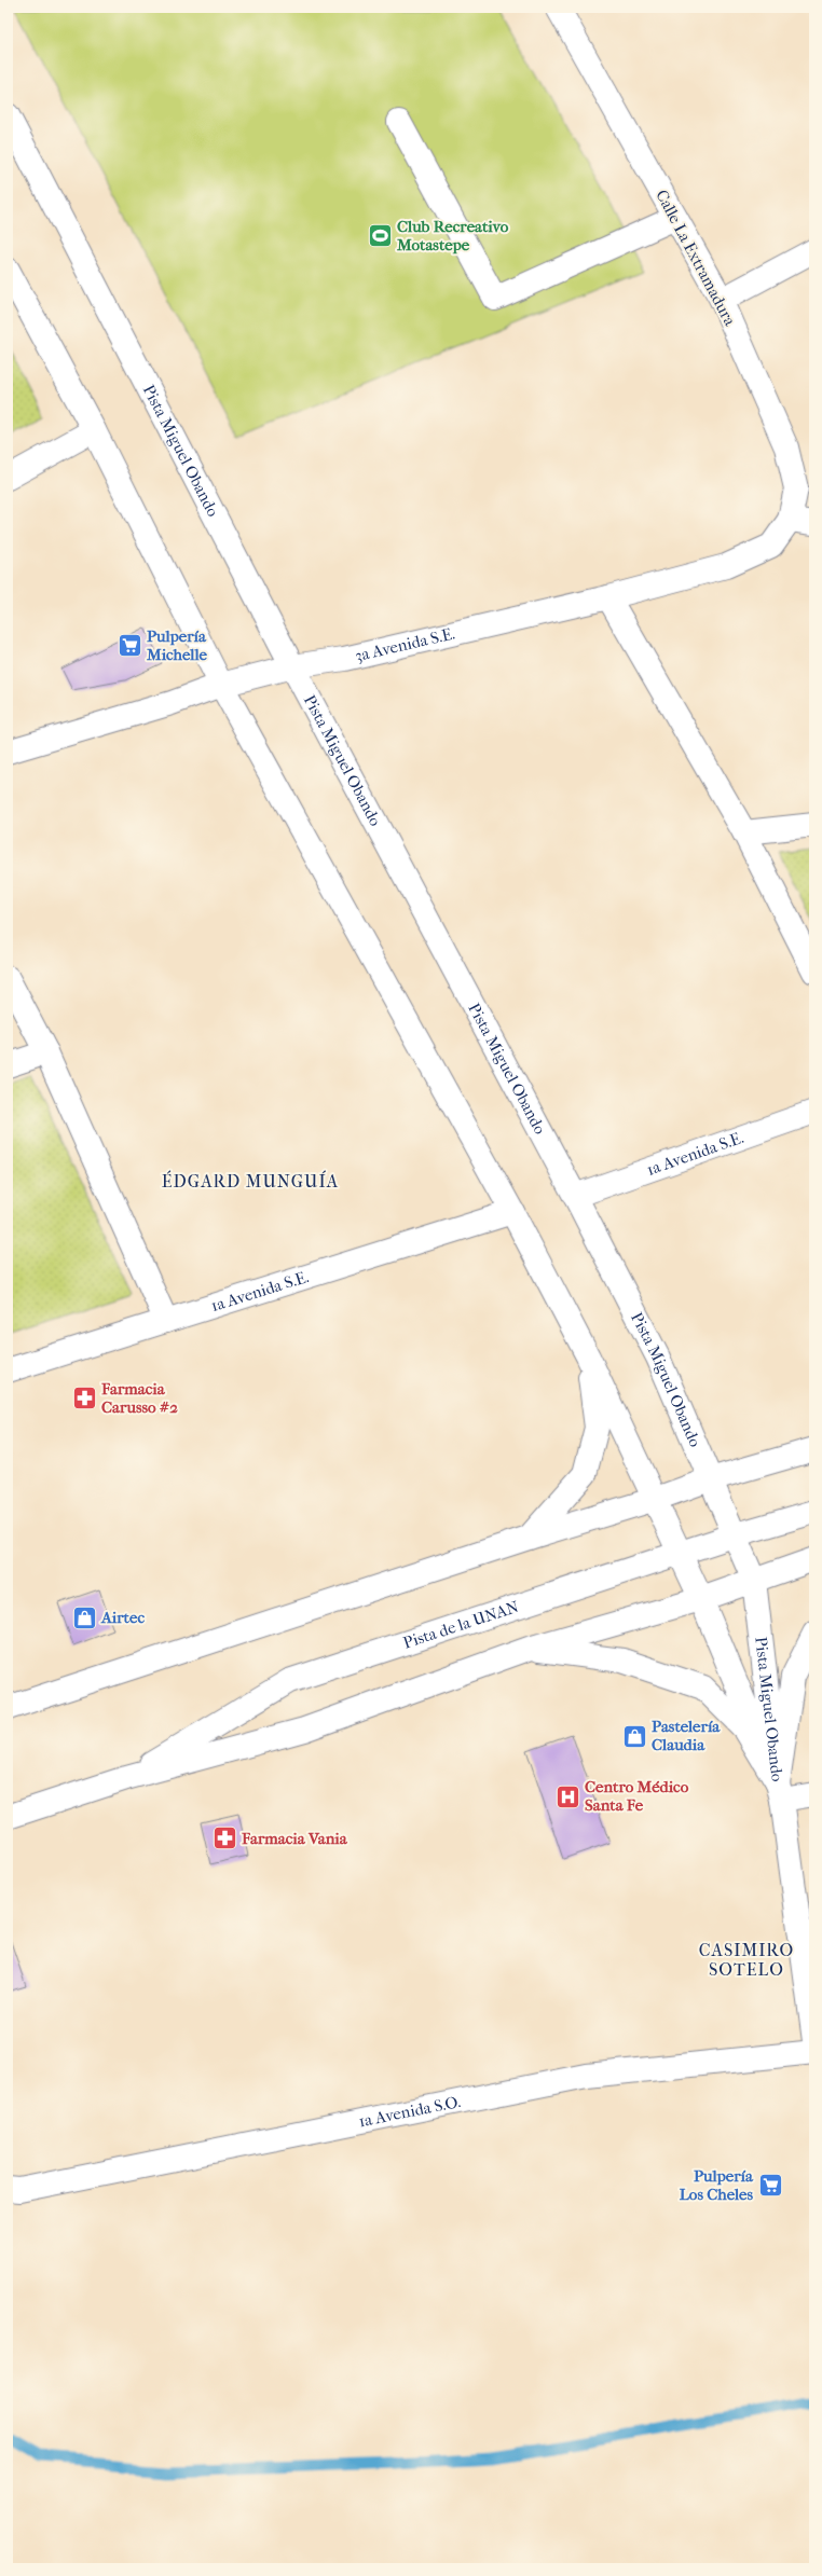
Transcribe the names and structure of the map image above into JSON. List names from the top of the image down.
{
  "streets": {
    "street": [
      "Calle La Extramadura",
      "Pista Miguel Obando",
      "3a Avenida S.E.",
      "1a Avenida S.E.",
      "Pista de la UNAN",
      "1a Avenida S.O."
    ]
  },
  "crossings": [
    ["Calle La Extramadura", "3a Avenida S.E."],
    ["Pista Miguel Obando", "3a Avenida S.E."],
    ["Pista Miguel Obando", "1a Avenida S.E."],
    ["Pista Miguel Obando", "Pista de la UNAN"]
  ],
  "districts": ["ÉDGARD MUNGUÍA", "CASIMIRO SOTELO"],
  "places": {
    "sports": ["Club Recreativo Motastepe"],
    "supermarket": ["Pulpería Michelle", "Pulpería Los Cheles"],
    "pharmacy": ["Farmacia Carusso #2", "Farmacia Vania"],
    "shop": ["Airtec", "Pastelería Claudia"],
    "hospital": ["Centro Médico Santa Fe"]
  }
}
